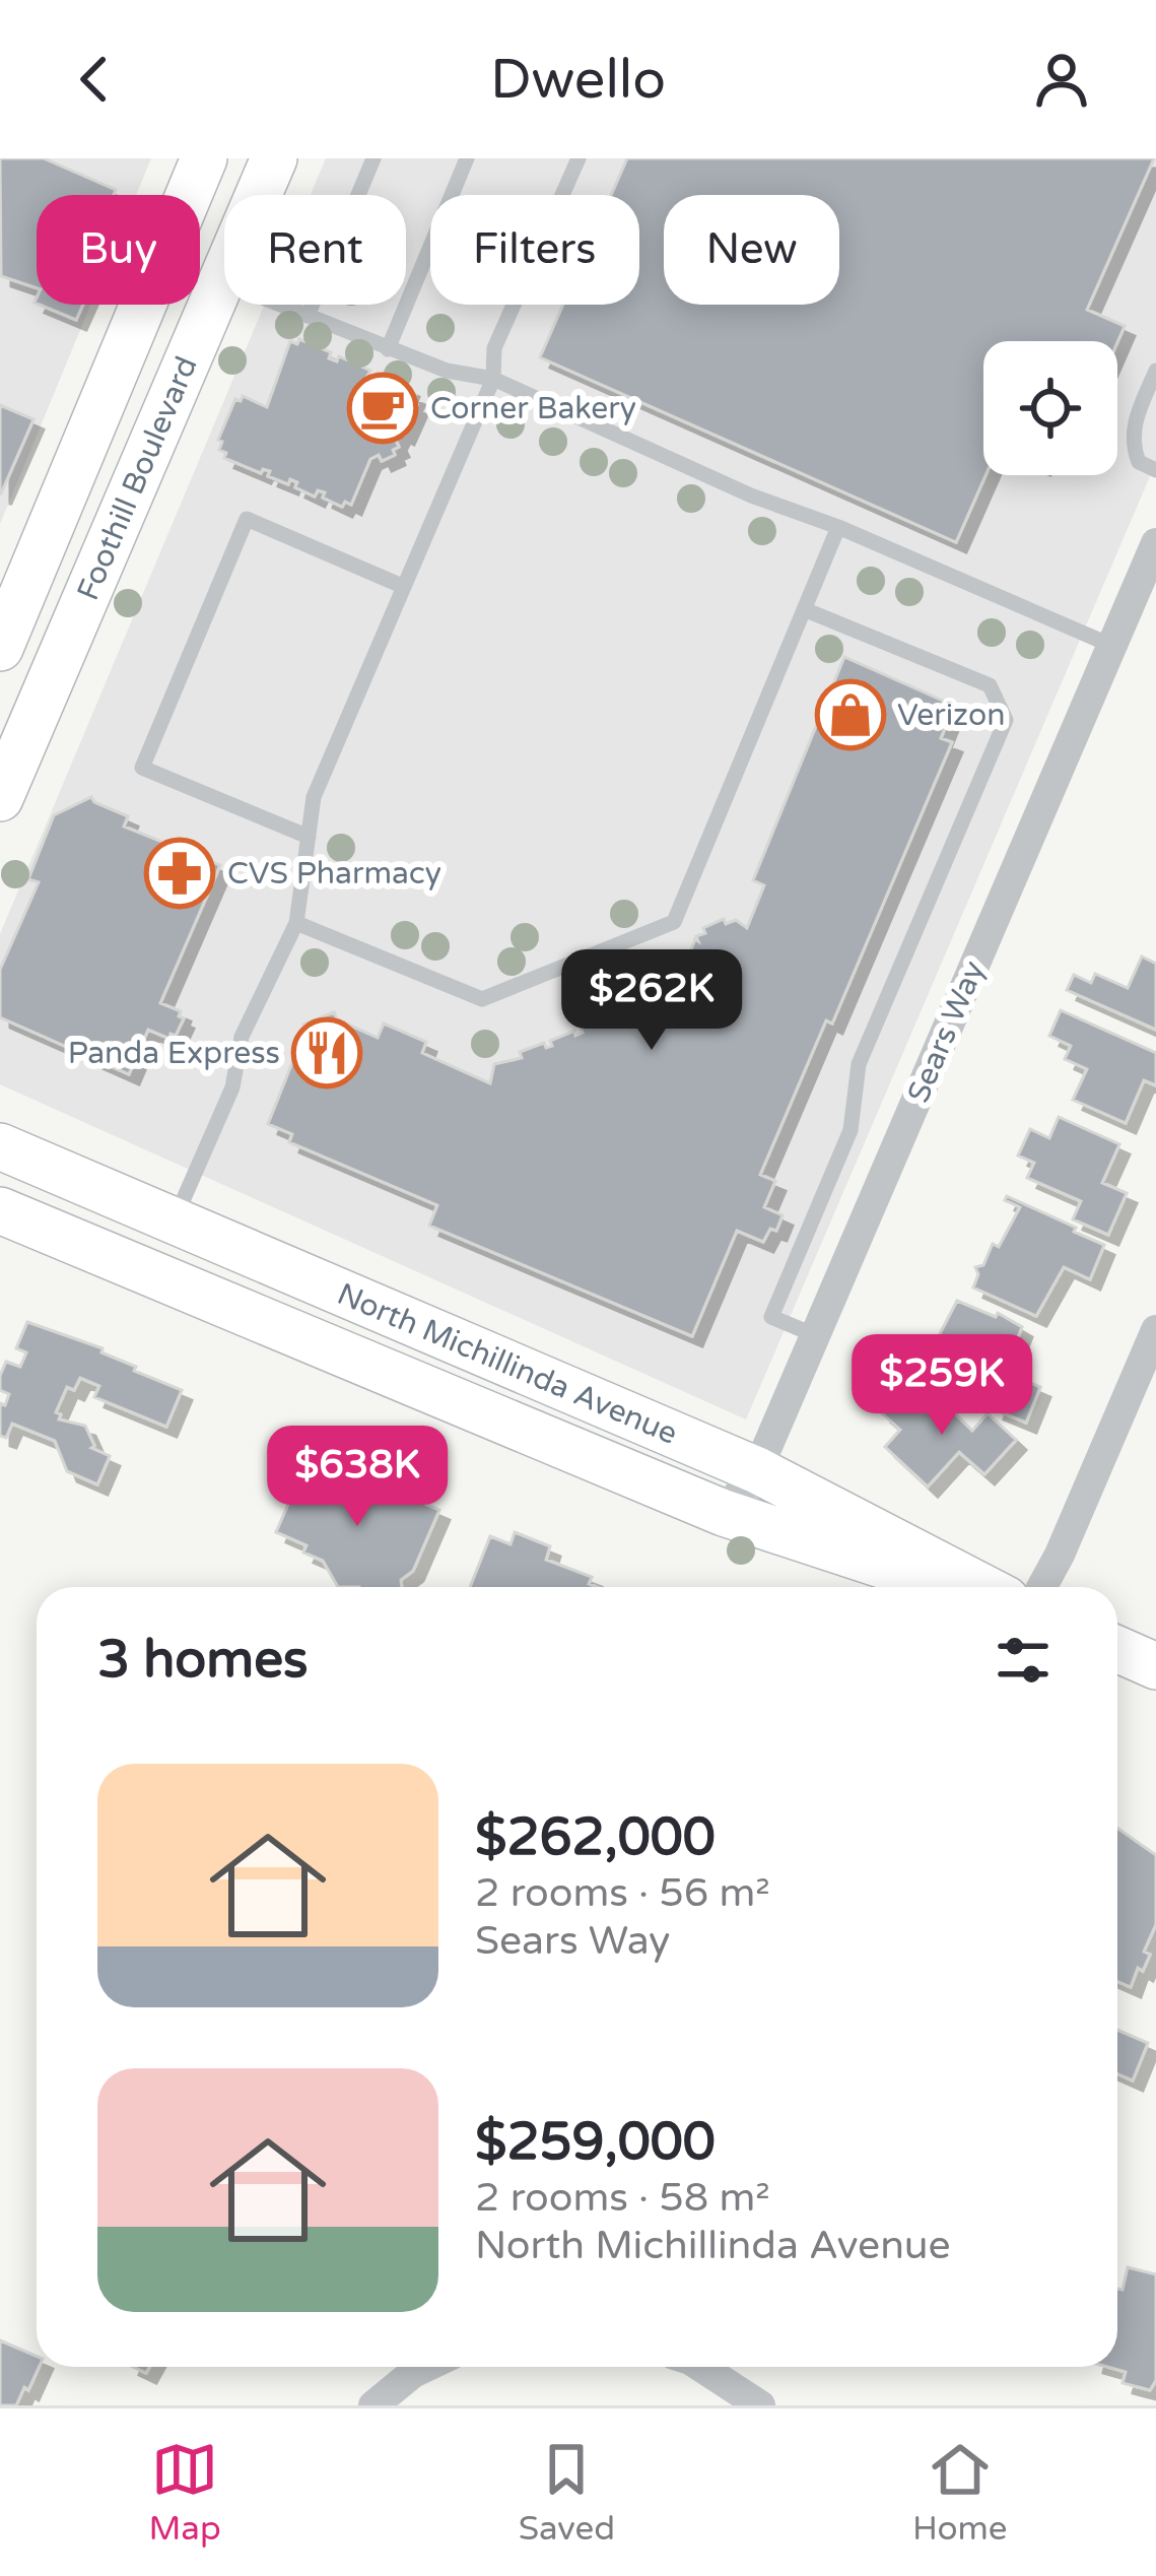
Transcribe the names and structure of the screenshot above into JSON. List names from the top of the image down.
{
  "streets": {
    "main road": ["Foothill Boulevard", "North Michillinda Avenue"],
    "street": ["Sears Way"]
  },
  "crossings": [
    ["Sears Way", "North Michillinda Avenue"]
  ],
  "places": {
    "cafe": ["Corner Bakery"],
    "shop": ["Verizon"],
    "pharmacy": ["CVS Pharmacy"],
    "restaurant": ["Panda Express"]
  },
  "page": {
    "header": "Dwello",
    "chip": [
      "Buy",
      "Rent",
      "Filters",
      "New"
    ],
    "price": ["$262K", "$259K", "$638K"],
    "heading": "3 homes",
    "list": [
      {
        "name": "$262,000",
        "note": "2 rooms · 56 m² · Sears Way"
      },
      {
        "name": "$259,000",
        "note": "2 rooms · 58 m² · North Michillinda Avenue"
      }
    ],
    "tabs": ["Map", "Saved", "Home"]
  }
}
